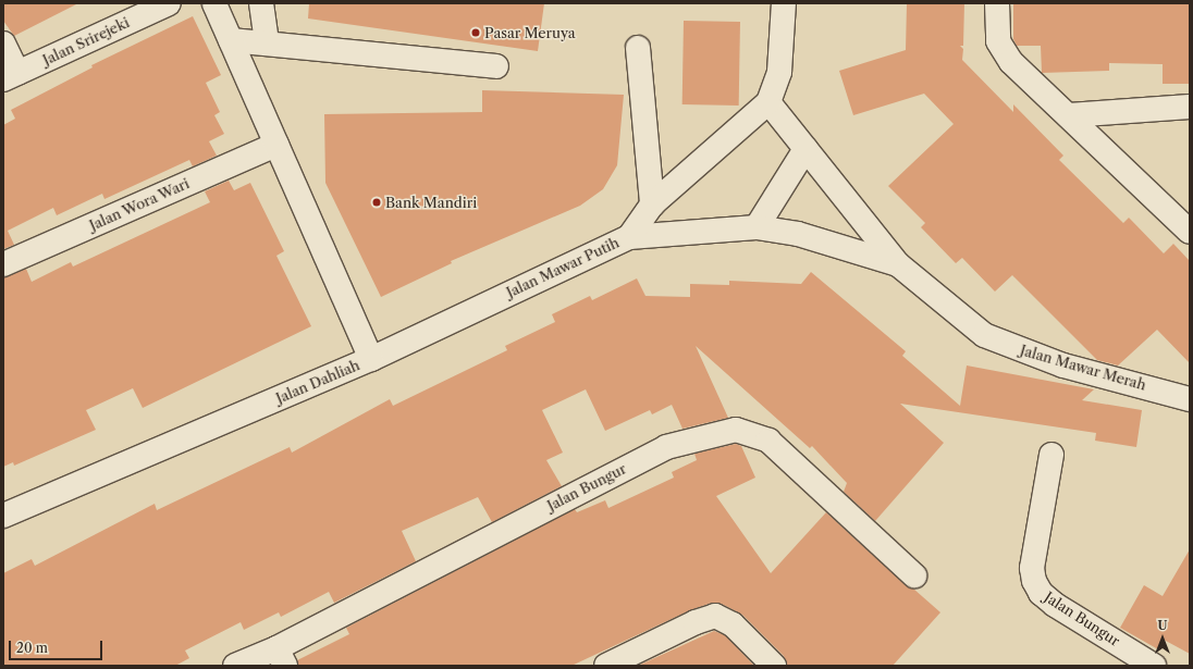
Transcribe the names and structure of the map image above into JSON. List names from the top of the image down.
{
  "streets": {
    "street": [
      "Jalan Srirejeki",
      "Jalan Wora Wari",
      "Jalan Mawar Putih",
      "Jalan Mawar Merah",
      "Jalan Dahliah",
      "Jalan Bungur"
    ]
  },
  "crossings": [
    ["Jalan Wora Wari", "Jalan Dahliah"],
    ["Jalan Mawar Putih", "Jalan Mawar Merah"],
    ["Jalan Mawar Putih", "Jalan Dahliah"]
  ],
  "places": ["Pasar Meruya", "Bank Mandiri"],
  "scale_bar": "20 m",
  "north": "top"
}
